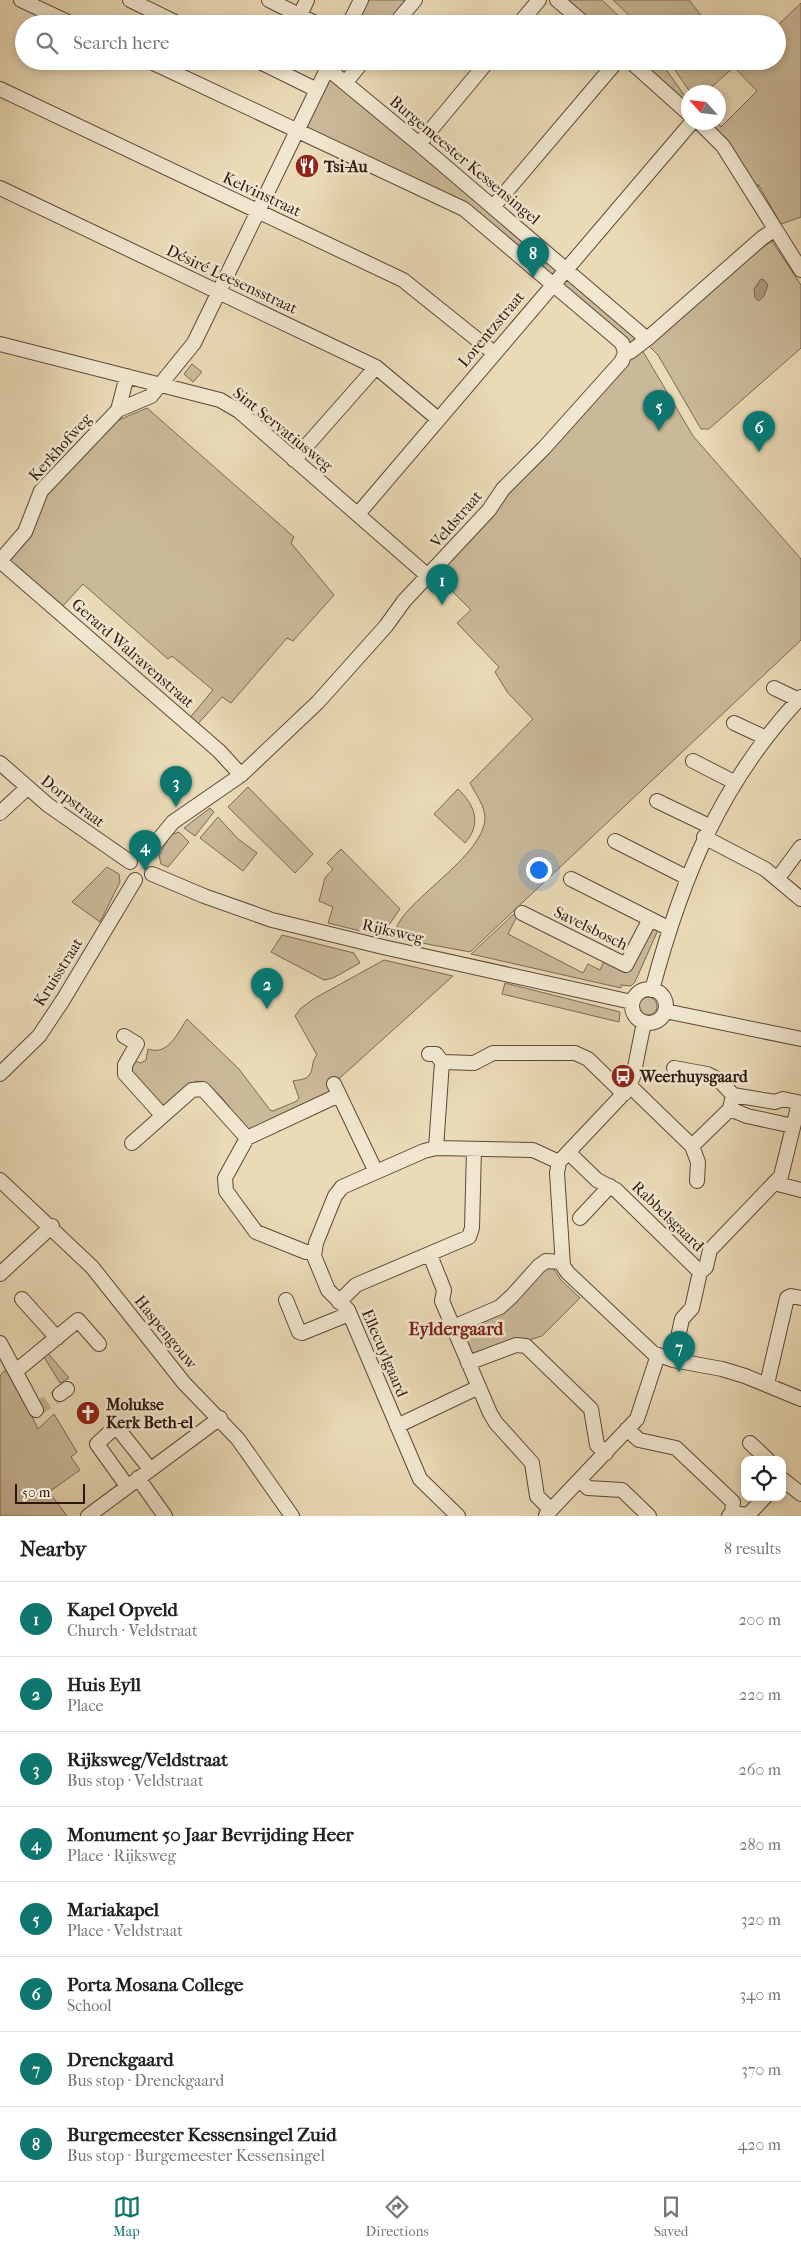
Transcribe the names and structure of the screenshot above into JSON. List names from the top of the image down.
{
  "streets": {
    "street": [
      "Burgemeester Kessensingel",
      "Kelvinstraat",
      "Désiré Leesensstraat",
      "Lorentzstraat",
      "Sint Servatiusweg",
      "Kerkhofweg",
      "Veldstraat",
      "Gerard Walravenstraat",
      "Dorpstraat",
      "Savelsbosch",
      "Rijksweg",
      "Kruisstraat",
      "Rabbelsgaard",
      "Haspengouw",
      "Ellecuylgaard"
    ]
  },
  "crossings": [
    ["Burgemeester Kessensingel", "Lorentzstraat"],
    ["Burgemeester Kessensingel", "Veldstraat"],
    ["Kelvinstraat", "Lorentzstraat"],
    ["Kelvinstraat", "Kerkhofweg"],
    ["Désiré Leesensstraat", "Lorentzstraat"],
    ["Désiré Leesensstraat", "Kerkhofweg"],
    ["Lorentzstraat", "Sint Servatiusweg"],
    ["Sint Servatiusweg", "Kerkhofweg"],
    ["Sint Servatiusweg", "Veldstraat"],
    ["Kerkhofweg", "Gerard Walravenstraat"],
    ["Veldstraat", "Gerard Walravenstraat"],
    ["Veldstraat", "Dorpstraat"],
    ["Veldstraat", "Rijksweg"],
    ["Veldstraat", "Kruisstraat"],
    ["Dorpstraat", "Rijksweg"],
    ["Dorpstraat", "Kruisstraat"],
    ["Rijksweg", "Kruisstraat"]
  ],
  "districts": ["Eyldergaard"],
  "places": {
    "restaurant": ["Tsi-Au"],
    "bus stop": ["Weerhuysgaard"],
    "church": ["Molukse Kerk Beth-el"]
  },
  "scale_bar": "50 m",
  "north": "top left",
  "page": {
    "search": "Search here",
    "pins": [
      "8",
      "5",
      "6",
      "1",
      "3",
      "4",
      "2",
      "7"
    ],
    "scale": "50 m",
    "heading": ["Nearby", "8 results"],
    "list": [
      {
        "mark": "1",
        "name": "Kapel Opveld",
        "note": "Church · Veldstraat",
        "value": "200 m"
      },
      {
        "mark": "2",
        "name": "Huis Eyll",
        "note": "Place",
        "value": "220 m"
      },
      {
        "mark": "3",
        "name": "Rijksweg/Veldstraat",
        "note": "Bus stop · Veldstraat",
        "value": "260 m"
      },
      {
        "mark": "4",
        "name": "Monument 50 Jaar Bevrijding Heer",
        "note": "Place · Rijksweg",
        "value": "280 m"
      },
      {
        "mark": "5",
        "name": "Mariakapel",
        "note": "Place · Veldstraat",
        "value": "320 m"
      },
      {
        "mark": "6",
        "name": "Porta Mosana College",
        "note": "School",
        "value": "340 m"
      },
      {
        "mark": "7",
        "name": "Drenckgaard",
        "note": "Bus stop · Drenckgaard",
        "value": "370 m"
      },
      {
        "mark": "8",
        "name": "Burgemeester Kessensingel Zuid",
        "note": "Bus stop · Burgemeester Kessensingel",
        "value": "420 m"
      }
    ],
    "nav": ["Map", "Directions", "Saved"]
  }
}
